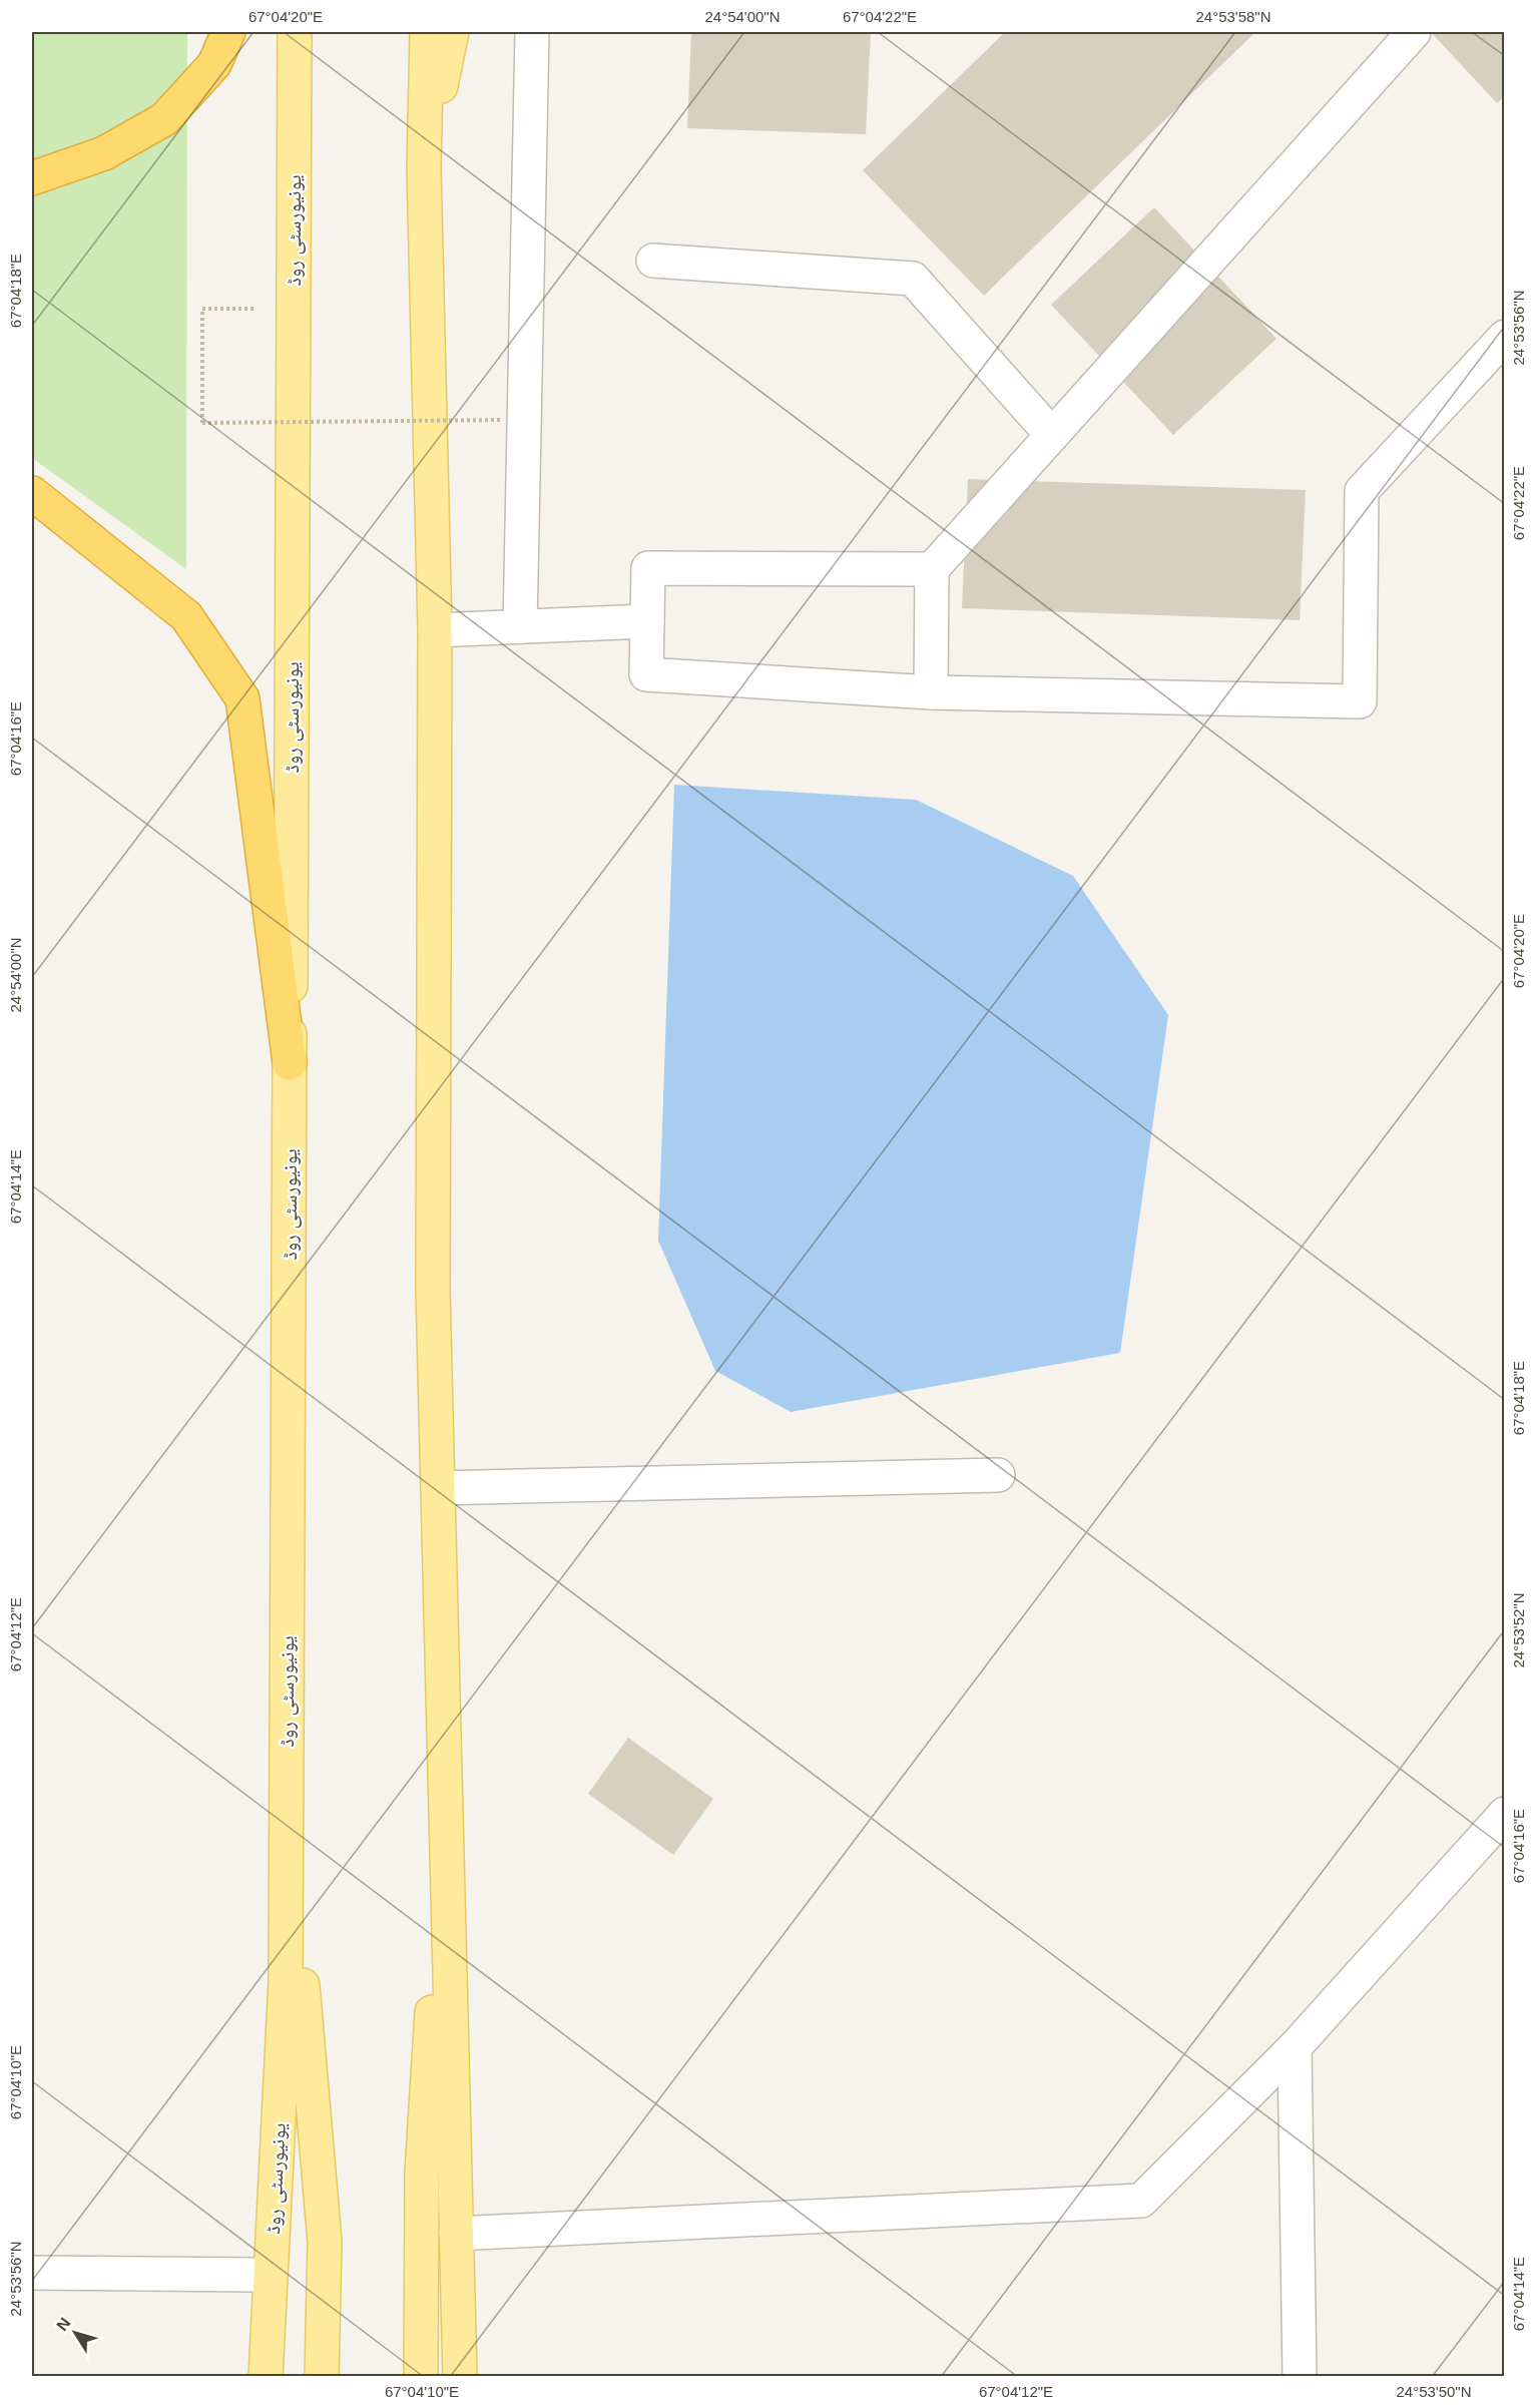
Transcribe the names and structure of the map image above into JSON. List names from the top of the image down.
{
  "streets": {
    "main road": ["یونیورسٹی روڈ"]
  },
  "north": "top left",
  "coordinates": [
    "67°04'20\"E",
    "24°54'00\"N",
    "67°04'22\"E",
    "24°53'58\"N",
    "67°04'18\"E",
    "24°53'56\"N",
    "67°04'16\"E",
    "67°04'14\"E",
    "24°53'52\"N",
    "67°04'12\"E",
    "67°04'10\"E",
    "24°53'50\"N"
  ]
}
